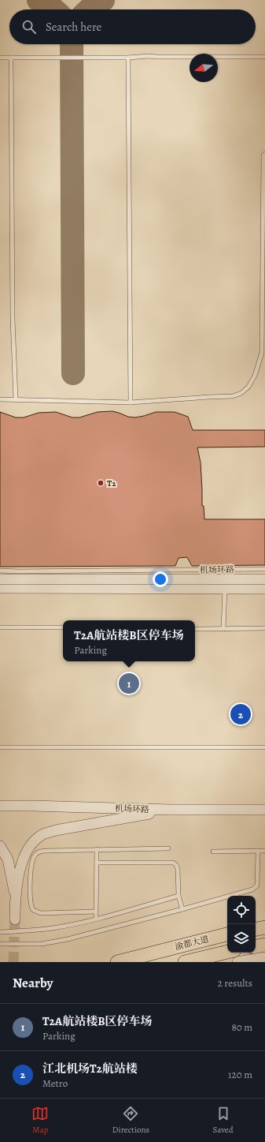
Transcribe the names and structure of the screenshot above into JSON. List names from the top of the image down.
{
  "streets": {
    "highway": ["渝都大道"],
    "street": ["机场环路"]
  },
  "places": ["T2"],
  "north": "left",
  "page": {
    "search": "Search here",
    "popup": ["T2A航站楼B区停车场", "Parking"],
    "pins": ["1", "2"],
    "heading": ["Nearby", "2 results"],
    "list": [
      {
        "mark": "1",
        "name": "T2A航站楼B区停车场",
        "note": "Parking",
        "value": "80 m"
      },
      {
        "mark": "2",
        "name": "江北机场T2航站楼",
        "note": "Metro",
        "value": "120 m"
      }
    ],
    "nav": ["Map", "Directions", "Saved"]
  }
}
